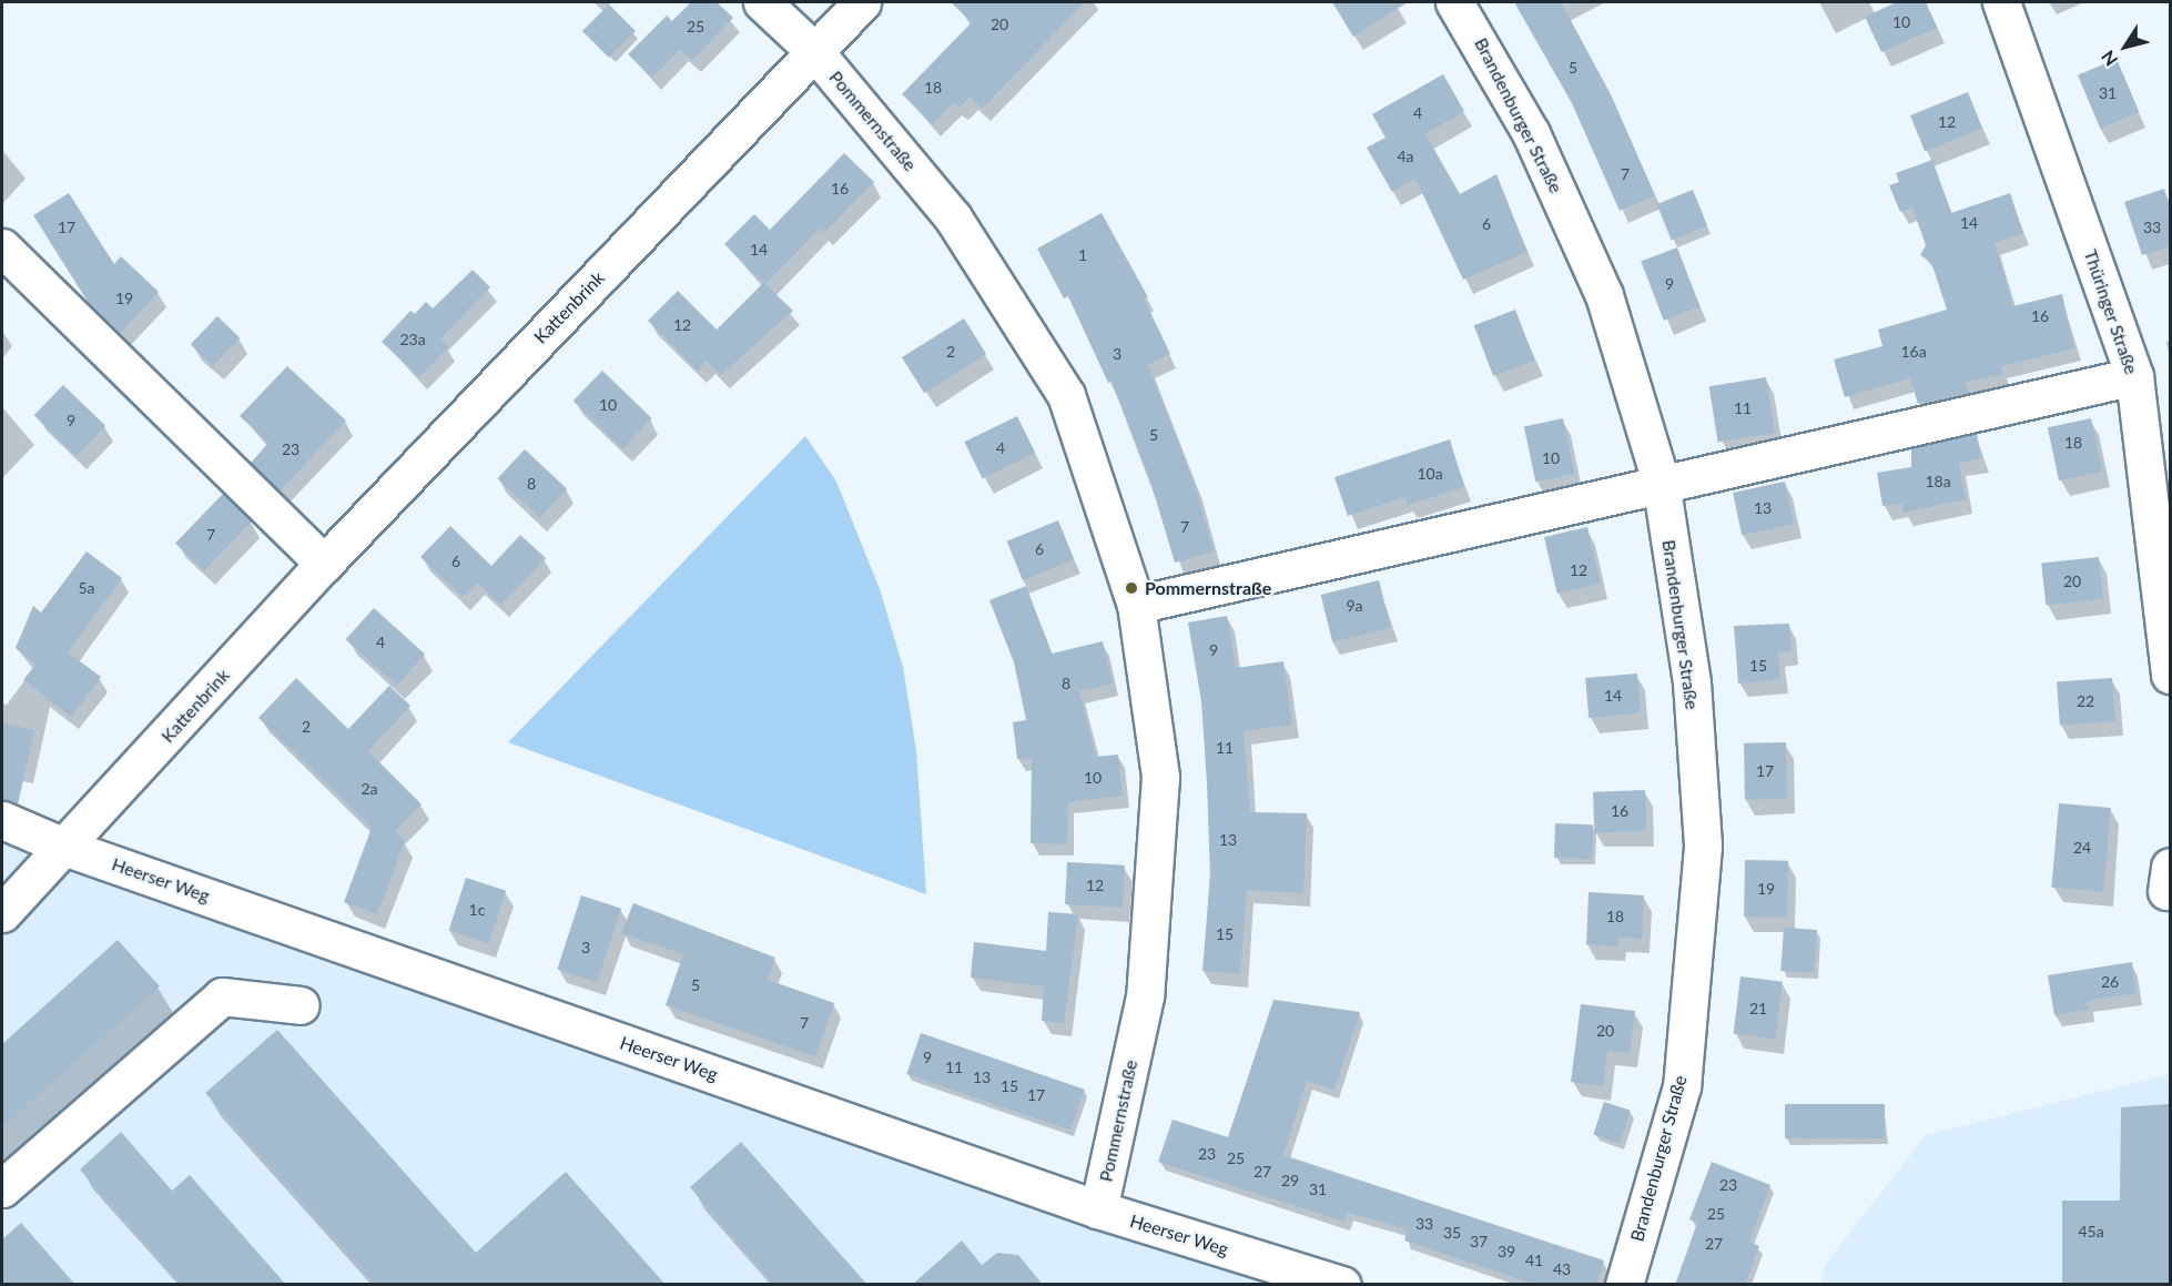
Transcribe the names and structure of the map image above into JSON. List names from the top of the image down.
{
  "streets": {
    "street": [
      "Brandenburger Straße",
      "Pommernstraße",
      "Kattenbrink",
      "Thüringer Straße",
      "Heerser Weg"
    ]
  },
  "crossings": [
    ["Pommernstraße", "Kattenbrink"],
    ["Pommernstraße", "Heerser Weg"],
    ["Kattenbrink", "Heerser Weg"]
  ],
  "places": ["Pommernstraße"],
  "house_numbers": [
    "10",
    "20",
    "25",
    "5",
    "18",
    "31",
    "4",
    "12",
    "4a",
    "7",
    "16",
    "14",
    "6",
    "17",
    "33",
    "14",
    "1",
    "9",
    "19",
    "16",
    "12",
    "23a",
    "2",
    "16a",
    "3",
    "10",
    "11",
    "9",
    "5",
    "18",
    "4",
    "23",
    "10",
    "10a",
    "18a",
    "8",
    "13",
    "7",
    "7",
    "6",
    "6",
    "12",
    "20",
    "5a",
    "9a",
    "4",
    "9",
    "15",
    "8",
    "14",
    "22",
    "2",
    "11",
    "17",
    "10",
    "2a",
    "16",
    "13",
    "24",
    "12",
    "19",
    "1c",
    "18",
    "15",
    "3",
    "26",
    "5",
    "21",
    "7",
    "20",
    "9",
    "11",
    "13",
    "15",
    "17",
    "23",
    "25",
    "27",
    "29",
    "23",
    "31",
    "25",
    "33",
    "45a",
    "35",
    "37",
    "27",
    "39",
    "41",
    "43"
  ],
  "north": "bottom left"
}
